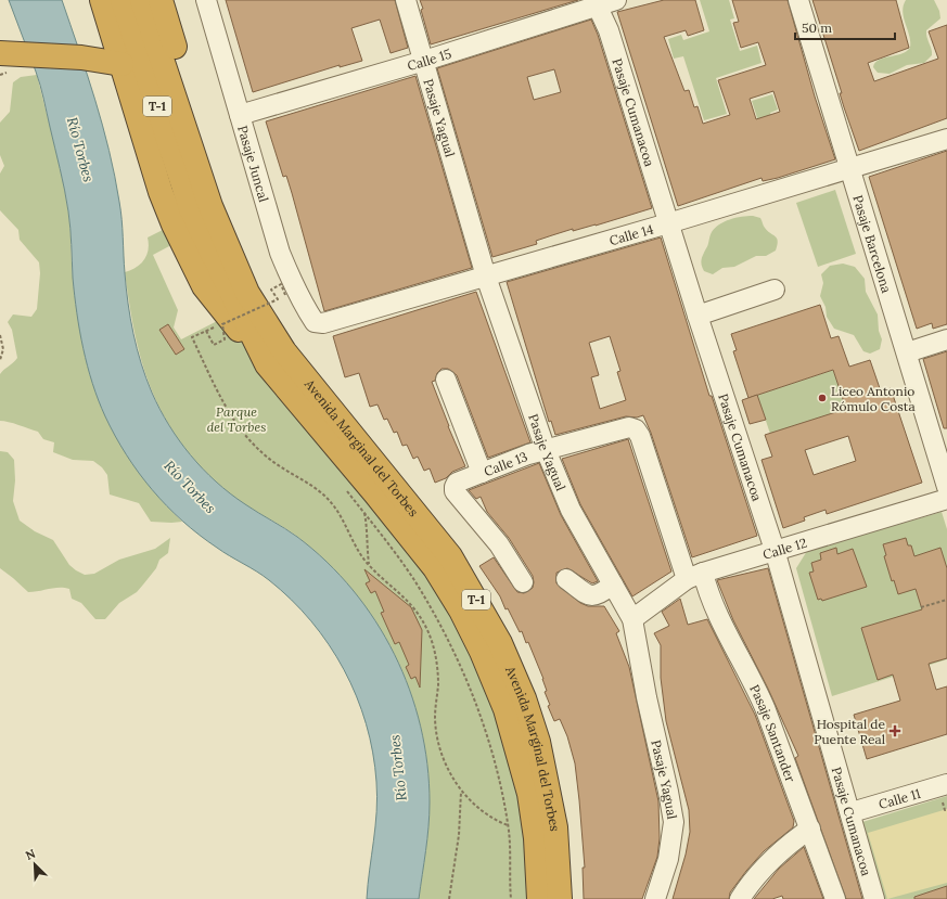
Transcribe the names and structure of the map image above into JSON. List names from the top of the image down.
{
  "streets": {
    "highway": ["T-1", "Avenida Marginal del Torbes"],
    "street": [
      "Calle 15",
      "Pasaje Cumanacoa",
      "Pasaje Yagual",
      "Pasaje Juncal",
      "Calle 14",
      "Pasaje Barcelona",
      "Calle 13",
      "Calle 12",
      "Pasaje Santander",
      "Calle 11"
    ]
  },
  "crossings": [
    ["Calle 15", "Pasaje Cumanacoa"],
    ["Calle 15", "Pasaje Yagual"],
    ["Calle 15", "Pasaje Juncal"],
    ["Pasaje Cumanacoa", "Calle 14"],
    ["Pasaje Cumanacoa", "Calle 12"],
    ["Pasaje Cumanacoa", "Calle 11"],
    ["Pasaje Yagual", "Calle 14"],
    ["Pasaje Yagual", "Calle 13"],
    ["Pasaje Yagual", "Calle 12"],
    ["Pasaje Juncal", "Calle 14"],
    ["Calle 14", "Pasaje Barcelona"],
    ["Calle 13", "Pasaje Santander"],
    ["Calle 12", "Pasaje Santander"]
  ],
  "water": ["Río Torbes"],
  "parks": ["Parque del Torbes"],
  "places": {
    "other": ["Liceo Antonio Rómulo Costa"],
    "health": ["Hospital de Puente Real"]
  },
  "scale_bar": "50 m",
  "north": "top left"
}
